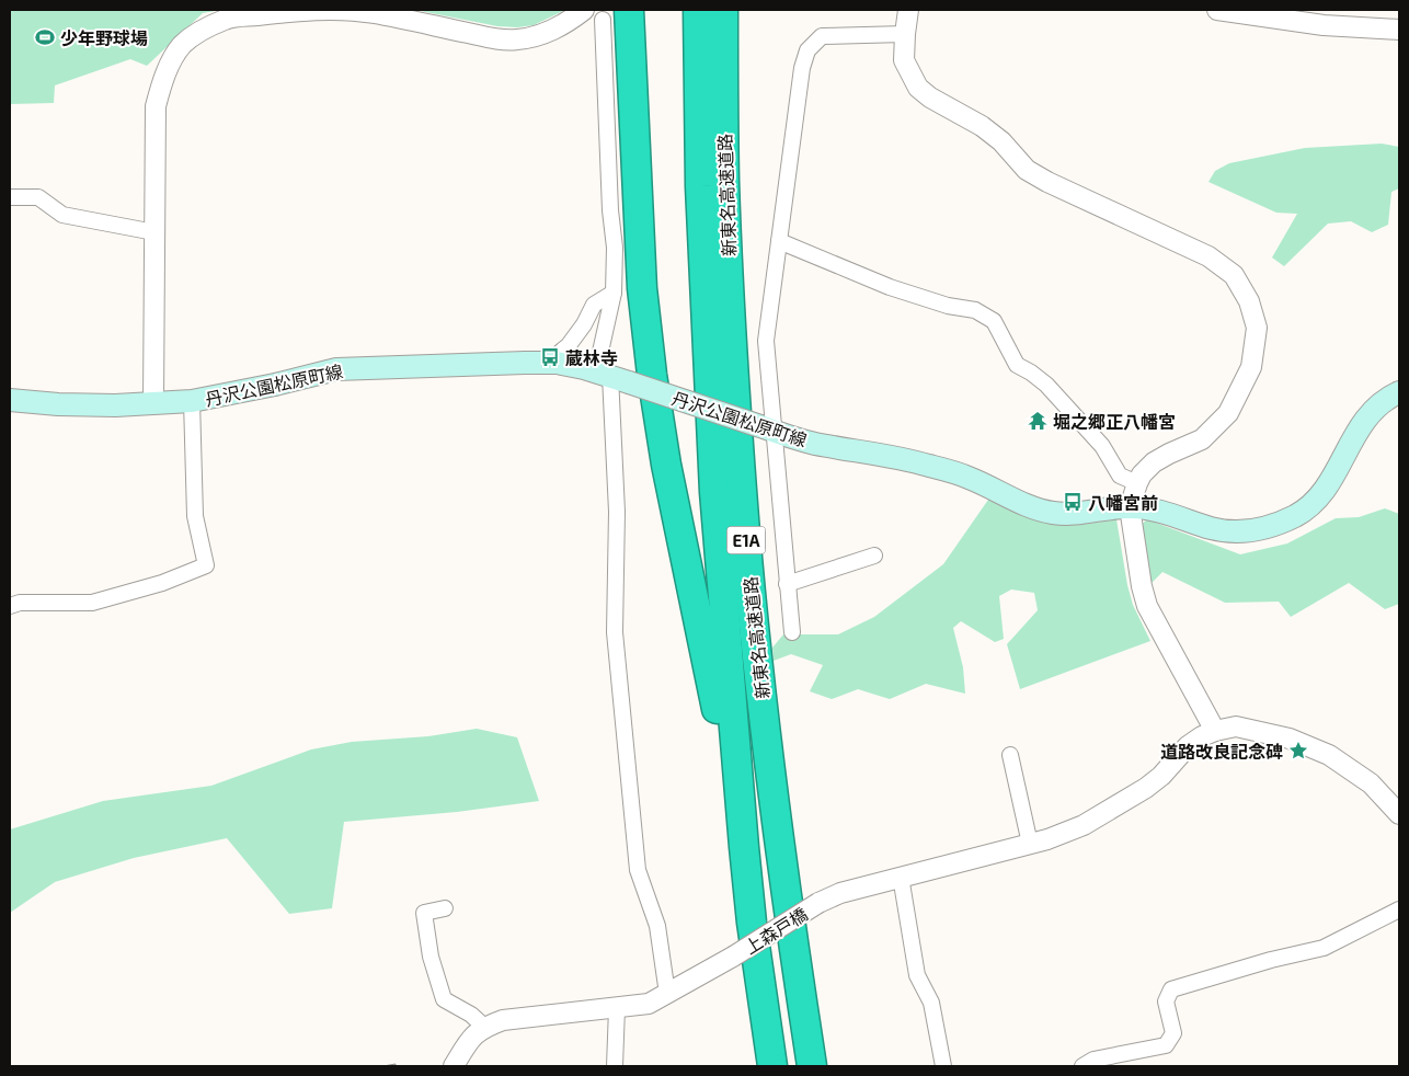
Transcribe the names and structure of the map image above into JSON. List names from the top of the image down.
{
  "streets": {
    "highway": ["新東名高速道路", "E1A"],
    "main road": ["丹沢公園松原町線"],
    "street": ["上森戸橋"]
  },
  "places": {
    "sports": ["少年野球場"],
    "bus stop": ["蔵林寺", "八幡宮前"],
    "temple": ["堀之郷正八幡宮"],
    "place": ["道路改良記念碑"]
  }
}
